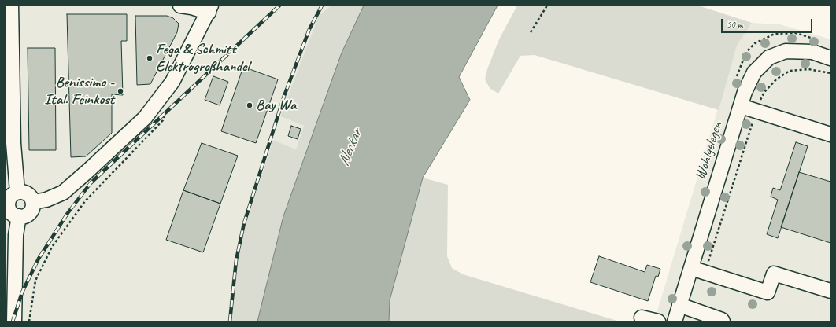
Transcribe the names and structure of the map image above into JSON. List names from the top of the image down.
{
  "streets": {
    "street": ["Wohlgelegen"]
  },
  "water": ["Neckar"],
  "places": ["Fega & Schmitt Elektrogroßhandel", "Benissimo - Ital. Feinkost", "Bay Wa"],
  "scale_bar": "50 m"
}
